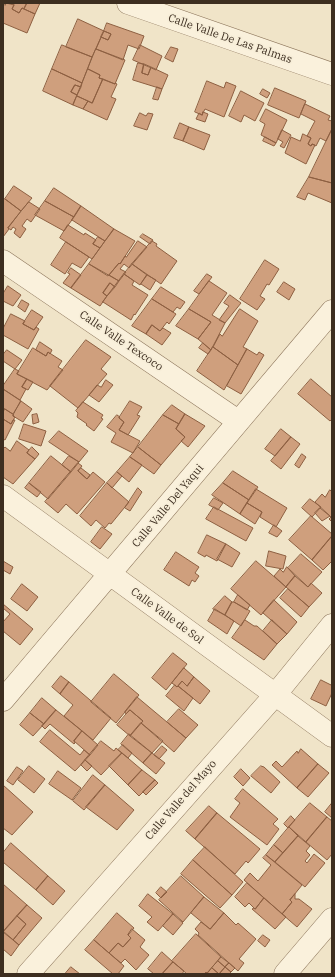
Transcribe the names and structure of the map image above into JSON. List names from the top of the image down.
{
  "streets": {
    "street": [
      "Calle Valle De Las Palmas",
      "Calle Valle Texcoco",
      "Calle Valle Del Yaqui",
      "Calle Valle de Sol",
      "Calle Valle del Mayo"
    ]
  },
  "crossings": [
    ["Calle Valle Texcoco", "Calle Valle Del Yaqui"],
    ["Calle Valle Del Yaqui", "Calle Valle de Sol"],
    ["Calle Valle de Sol", "Calle Valle del Mayo"]
  ]
}
